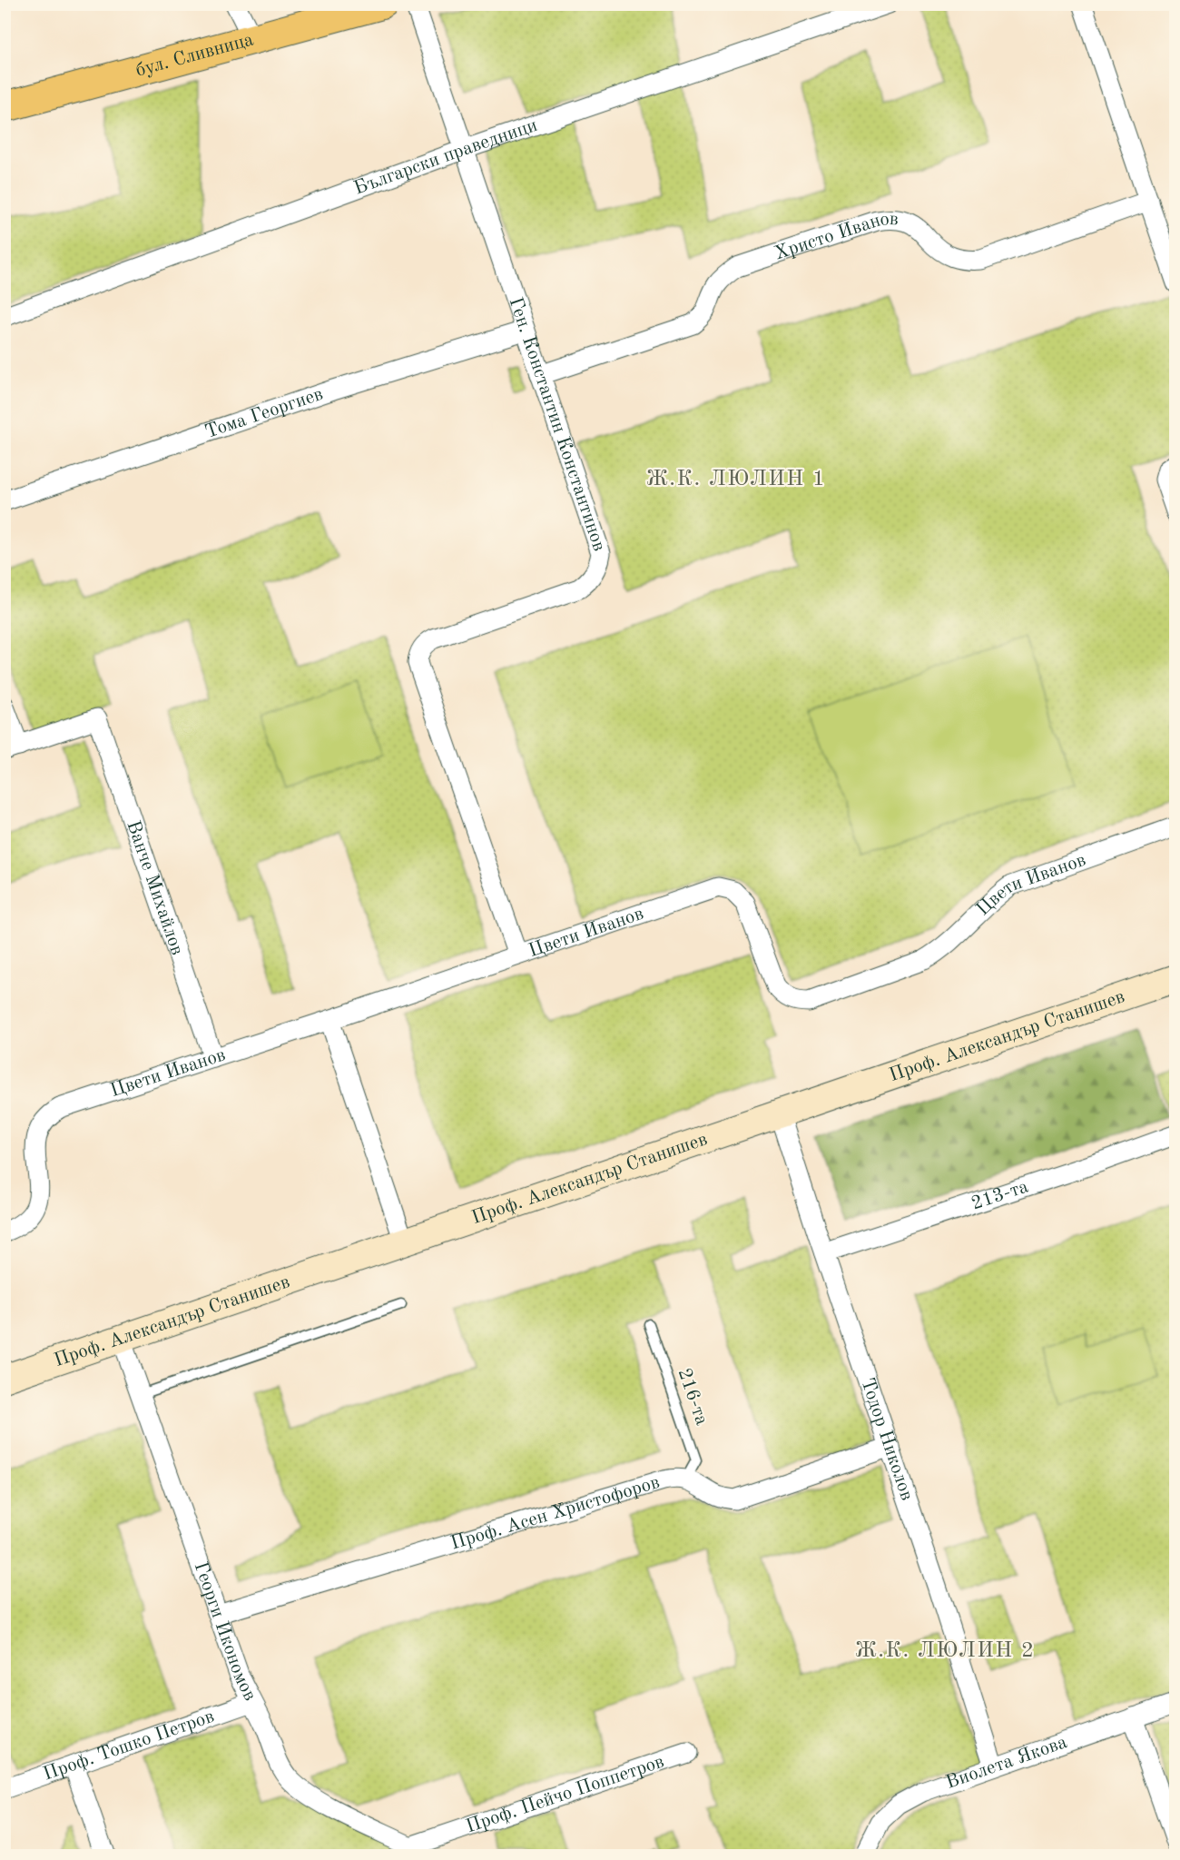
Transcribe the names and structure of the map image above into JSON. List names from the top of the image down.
{
  "streets": {
    "main road": ["бул. Сливница"],
    "street": [
      "Български праведници",
      "Христо Иванов",
      "Тома Георгиев",
      "Ген. Константин Константинов",
      "Цвети Иванов",
      "Ванче Михайлов",
      "Проф. Александър Станишев",
      "213-та",
      "Тодор Николов",
      "Проф. Асен Христофоров",
      "Георги Икономов",
      "Проф. Тошко Петров",
      "Виолета Якова",
      "Проф. Пейчо Поппетров"
    ],
    "lane": ["216-та"]
  },
  "crossings": [
    ["Български праведници", "Ген. Константин Константинов"],
    ["Христо Иванов", "Ген. Константин Константинов"],
    ["Тома Георгиев", "Ген. Константин Константинов"],
    ["Ген. Константин Константинов", "Цвети Иванов"],
    ["Цвети Иванов", "Ванче Михайлов"],
    ["Проф. Александър Станишев", "Тодор Николов"],
    ["Проф. Александър Станишев", "Георги Икономов"],
    ["213-та", "Тодор Николов"],
    ["216-та", "Проф. Асен Христофоров"],
    ["Тодор Николов", "Проф. Асен Христофоров"],
    ["Тодор Николов", "Виолета Якова"],
    ["Проф. Асен Христофоров", "Георги Икономов"],
    ["Георги Икономов", "Проф. Тошко Петров"],
    ["Георги Икономов", "Проф. Пейчо Поппетров"]
  ],
  "districts": ["Ж.К. ЛЮЛИН 1", "Ж.К. ЛЮЛИН 2"]
}
